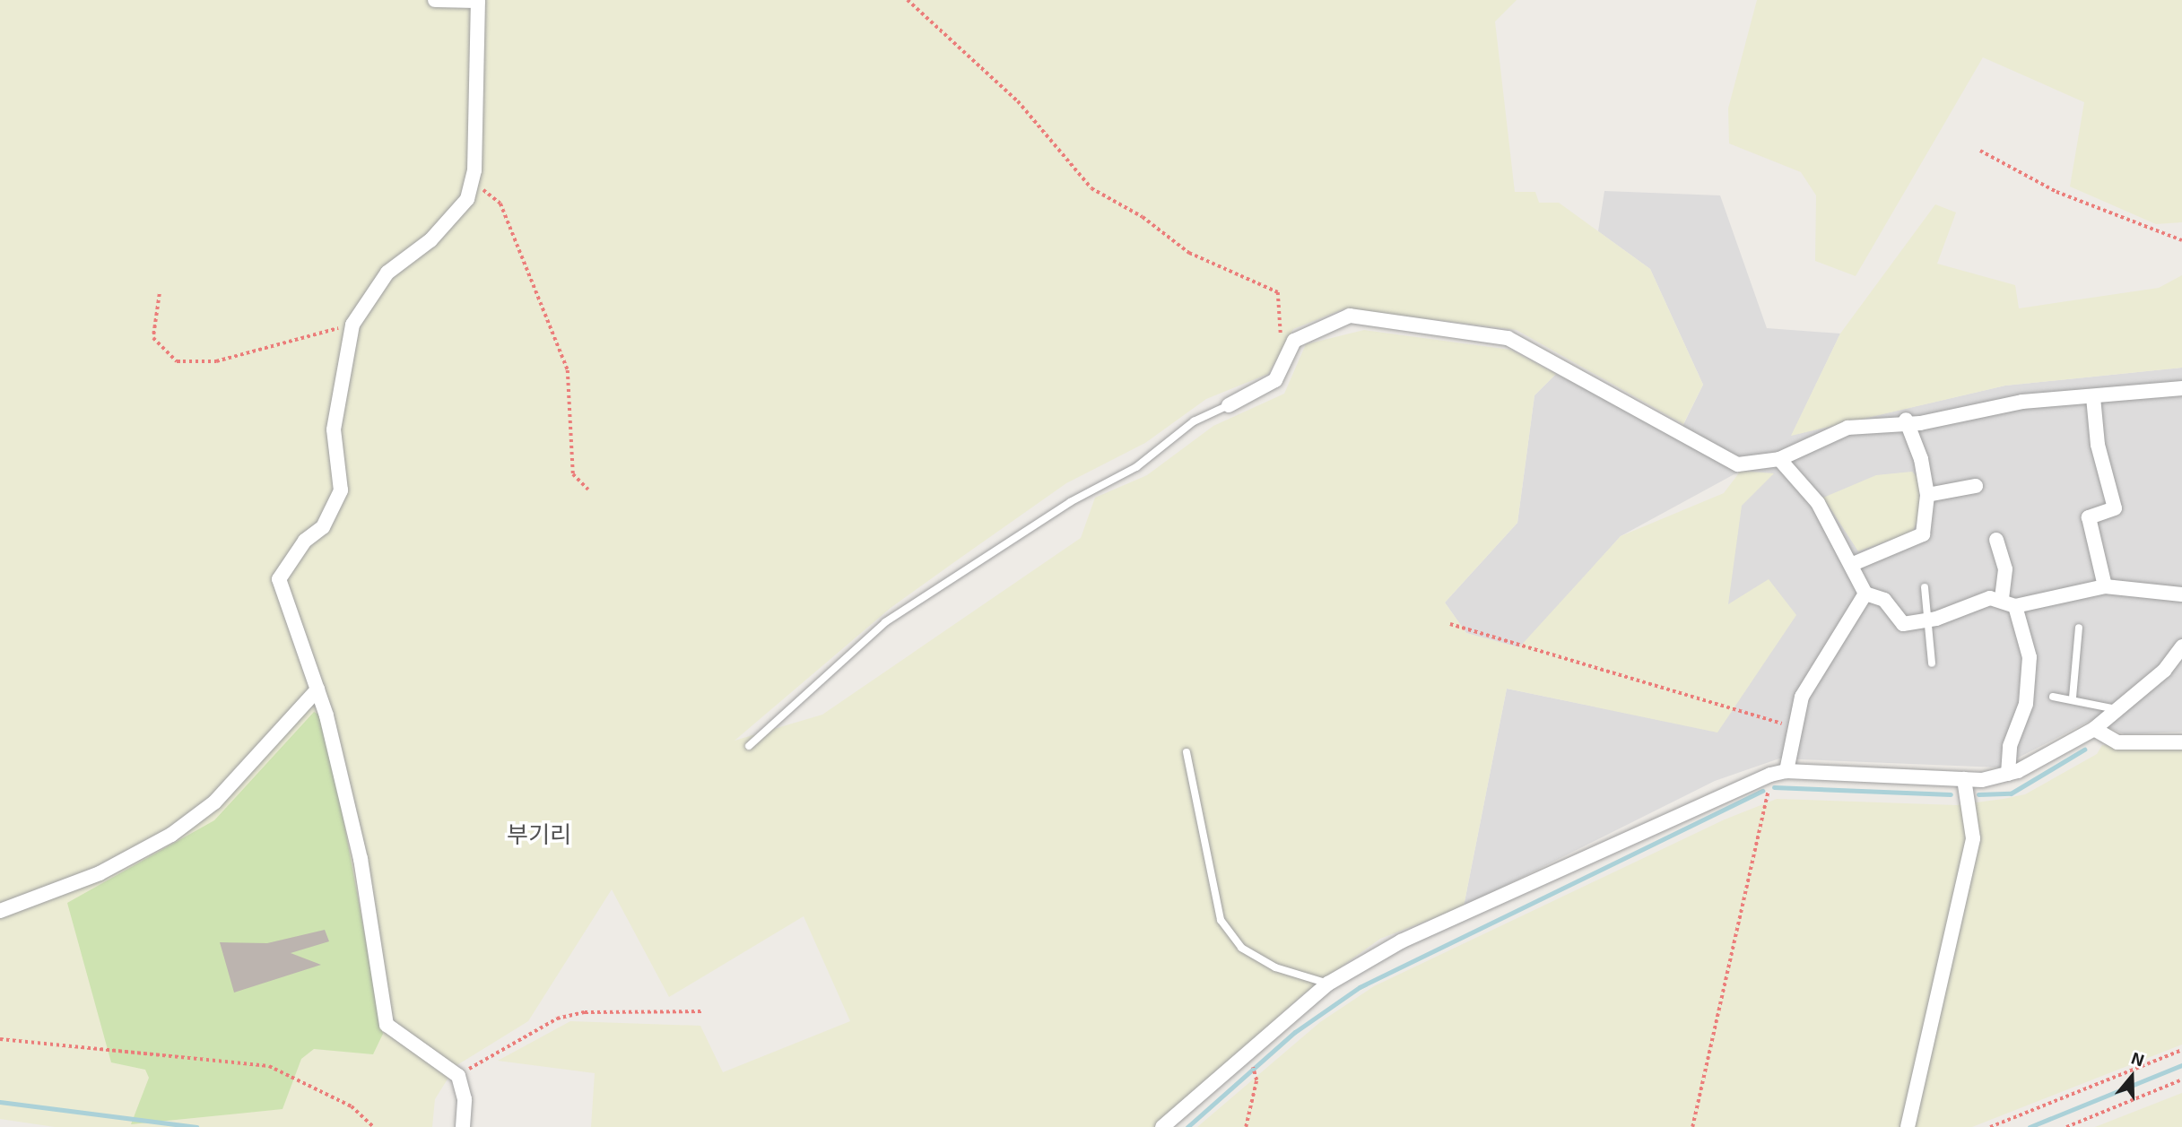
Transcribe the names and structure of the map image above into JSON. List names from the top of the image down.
{
  "districts": ["부기리"],
  "north": "top"
}
